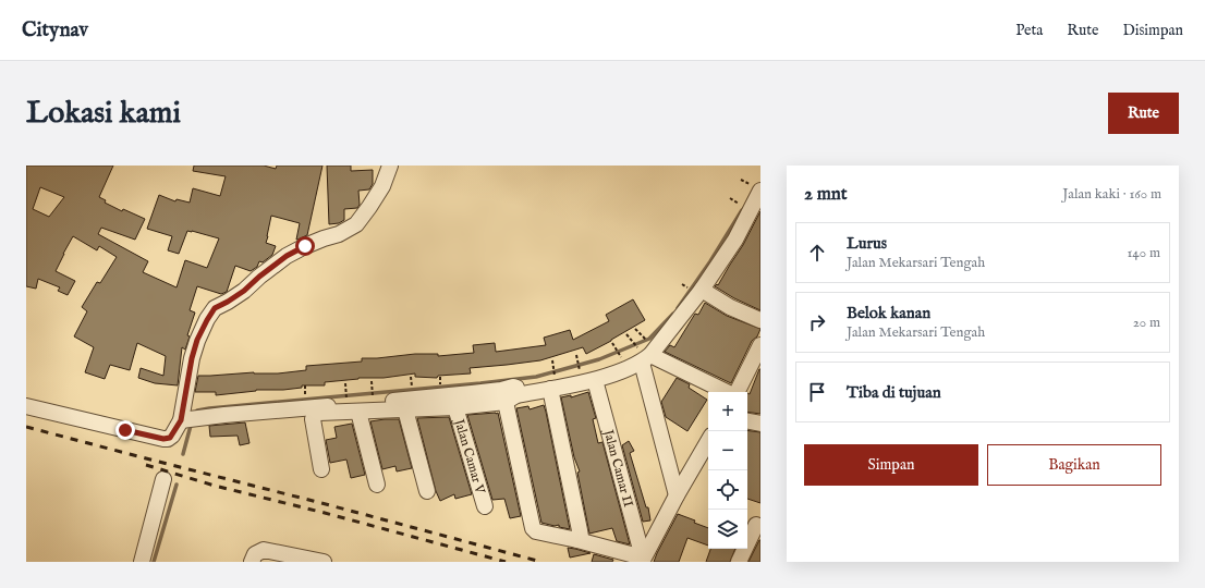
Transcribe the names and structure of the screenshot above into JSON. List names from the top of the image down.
{
  "streets": {
    "street": ["Jalan Camar V", "Jalan Camar II"]
  },
  "page": {
    "header": "Citynav",
    "nav": ["Peta", "Rute", "Disimpan"],
    "buttons": [
      "Rute",
      ["Simpan", "Bagikan"]
    ],
    "title": "Lokasi kami",
    "heading": ["2 mnt", "Jalan kaki · 160 m"],
    "list": [
      ["Lurus", "Jalan Mekarsari Tengah", "140 m"],
      ["Belok kanan", "Jalan Mekarsari Tengah", "20 m"],
      "Tiba di tujuan"
    ],
    "map_buttons": ["+", "−"]
  }
}
